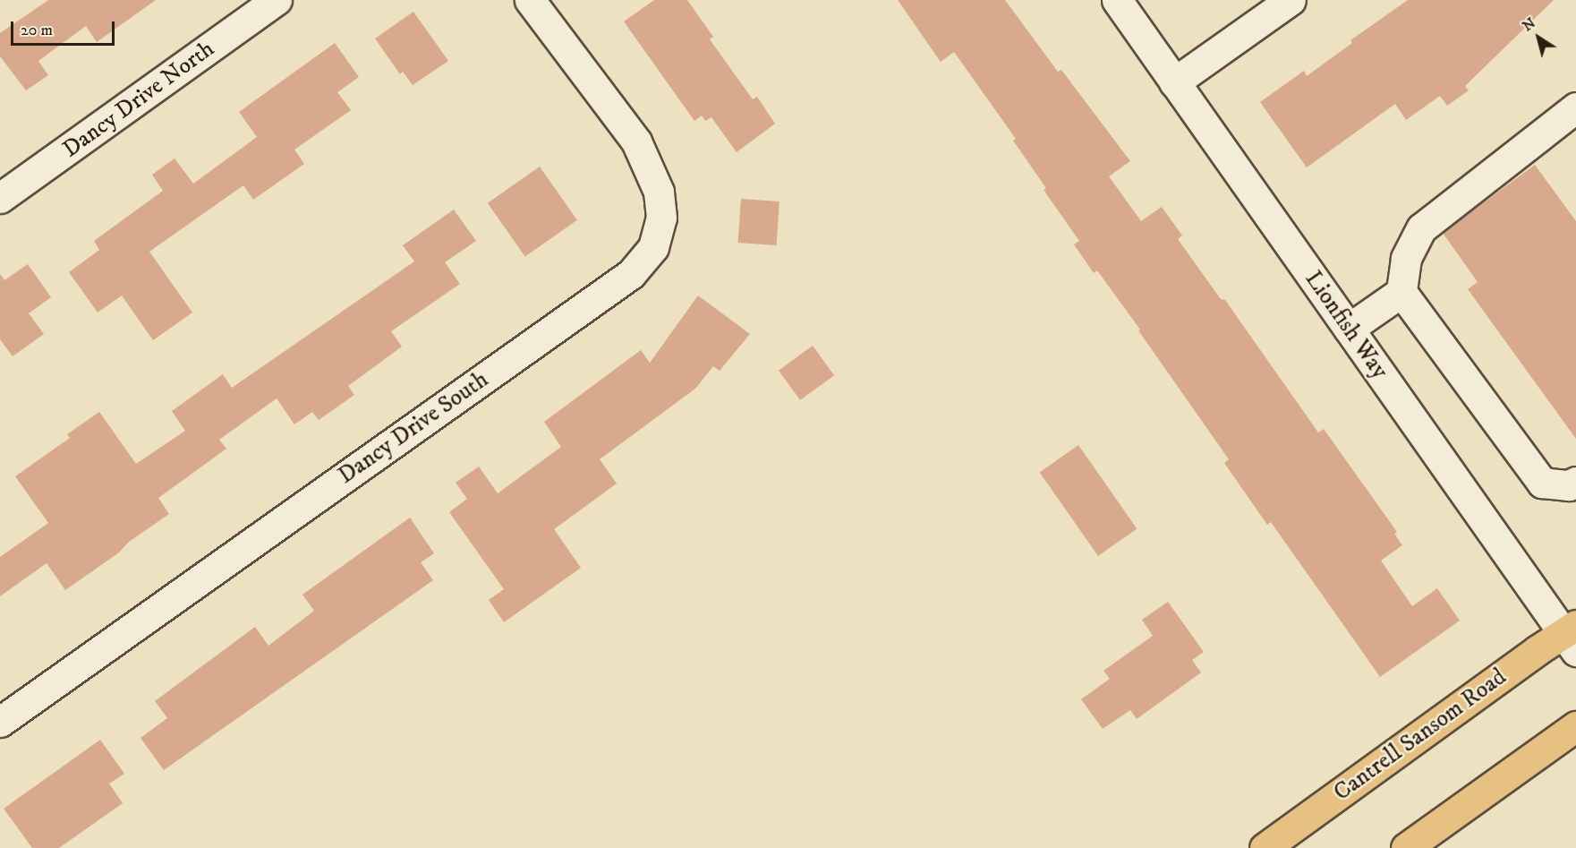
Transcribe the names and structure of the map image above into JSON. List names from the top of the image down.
{
  "streets": {
    "main road": ["Cantrell Sansom Road"],
    "street": ["Dancy Drive North", "Lionfish Way", "Dancy Drive South"]
  },
  "crossings": [
    ["Lionfish Way", "Cantrell Sansom Road"]
  ],
  "scale_bar": "20 m",
  "north": "top left"
}
